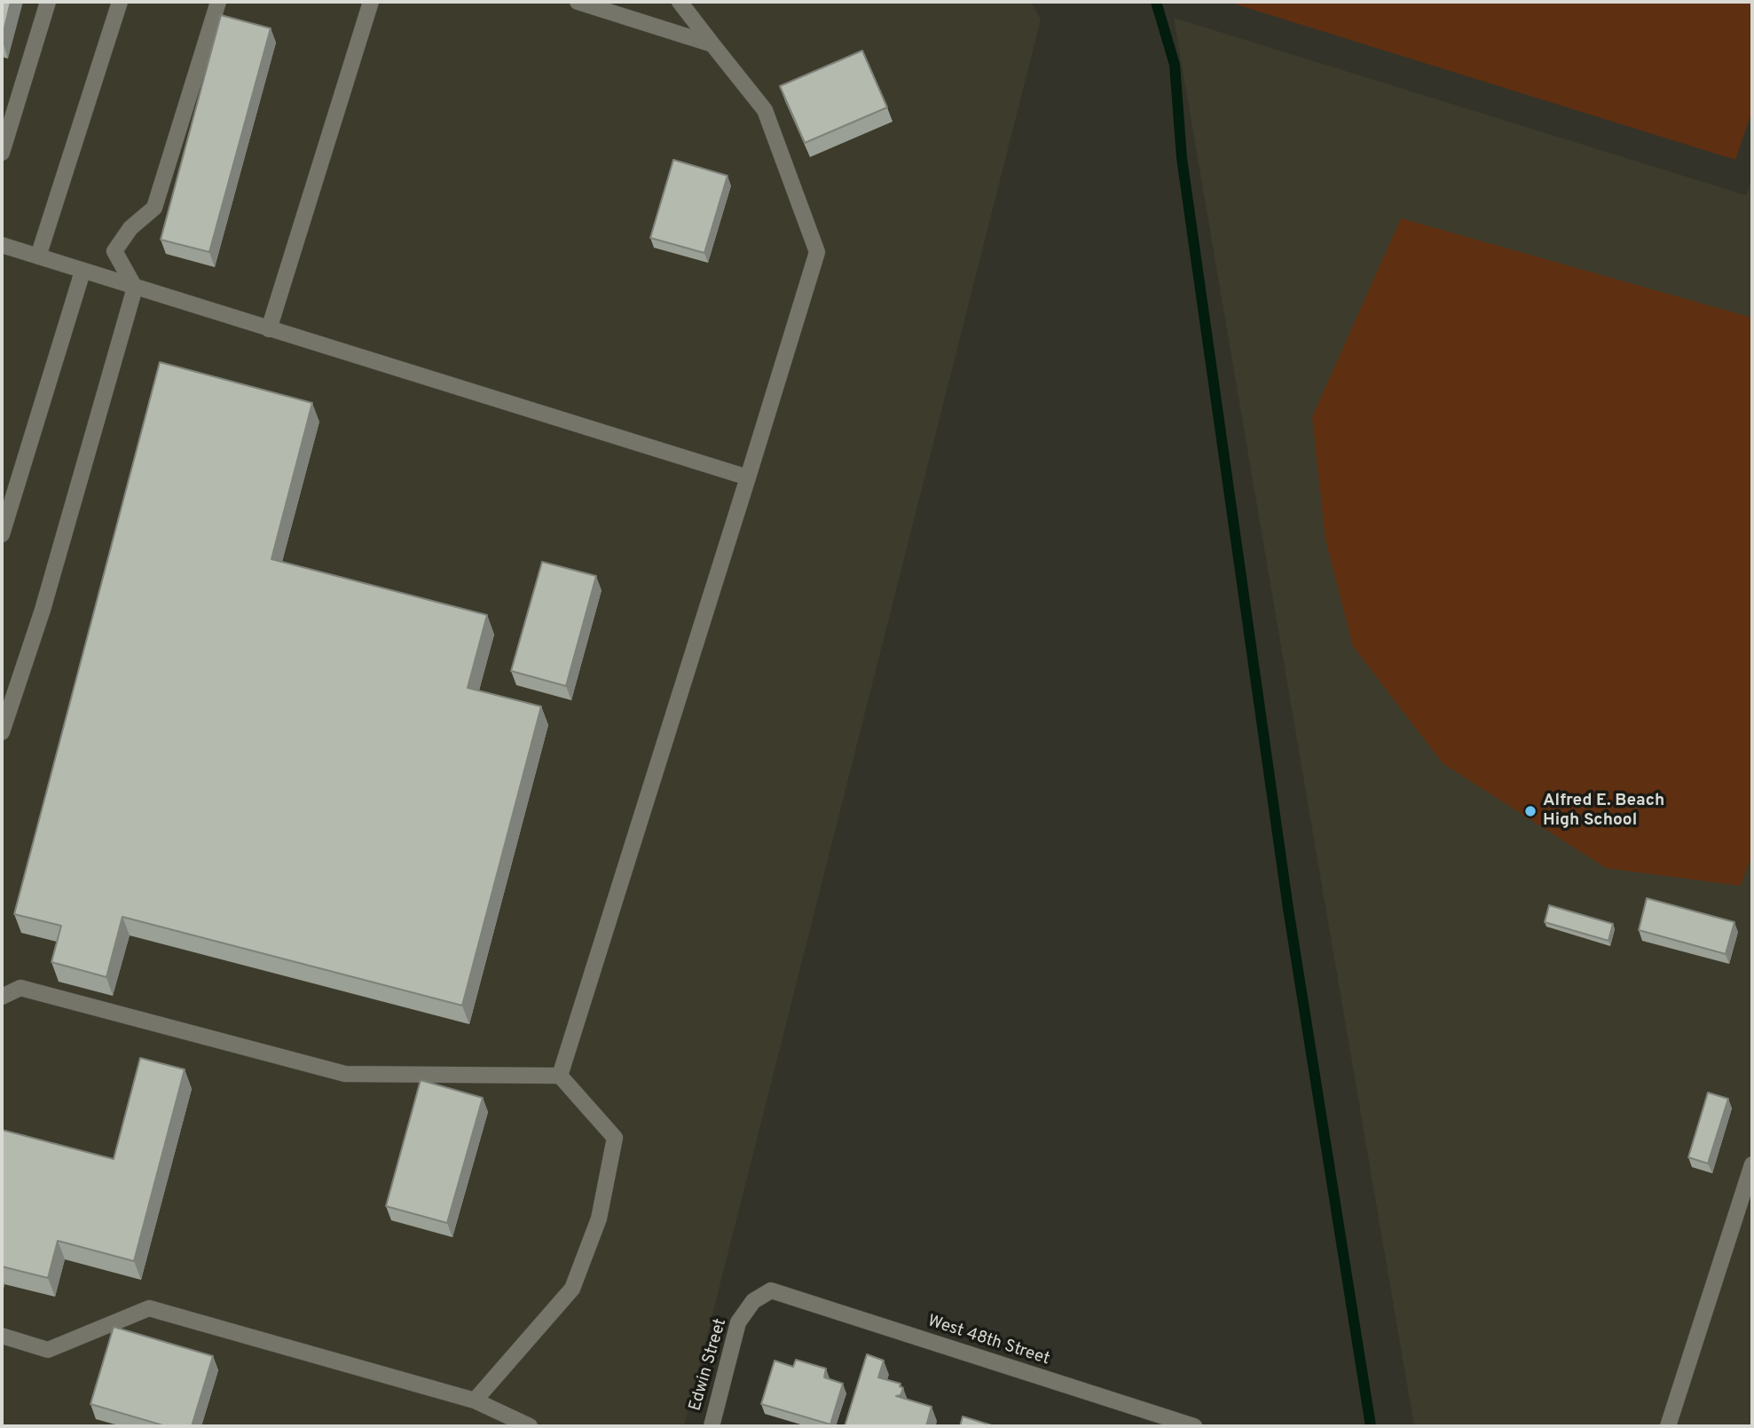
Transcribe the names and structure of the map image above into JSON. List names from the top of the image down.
{
  "streets": {
    "street": ["West 48th Street", "Edwin Street"]
  },
  "crossings": [
    ["West 48th Street", "Edwin Street"]
  ],
  "places": ["Alfred E. Beach High School"]
}
